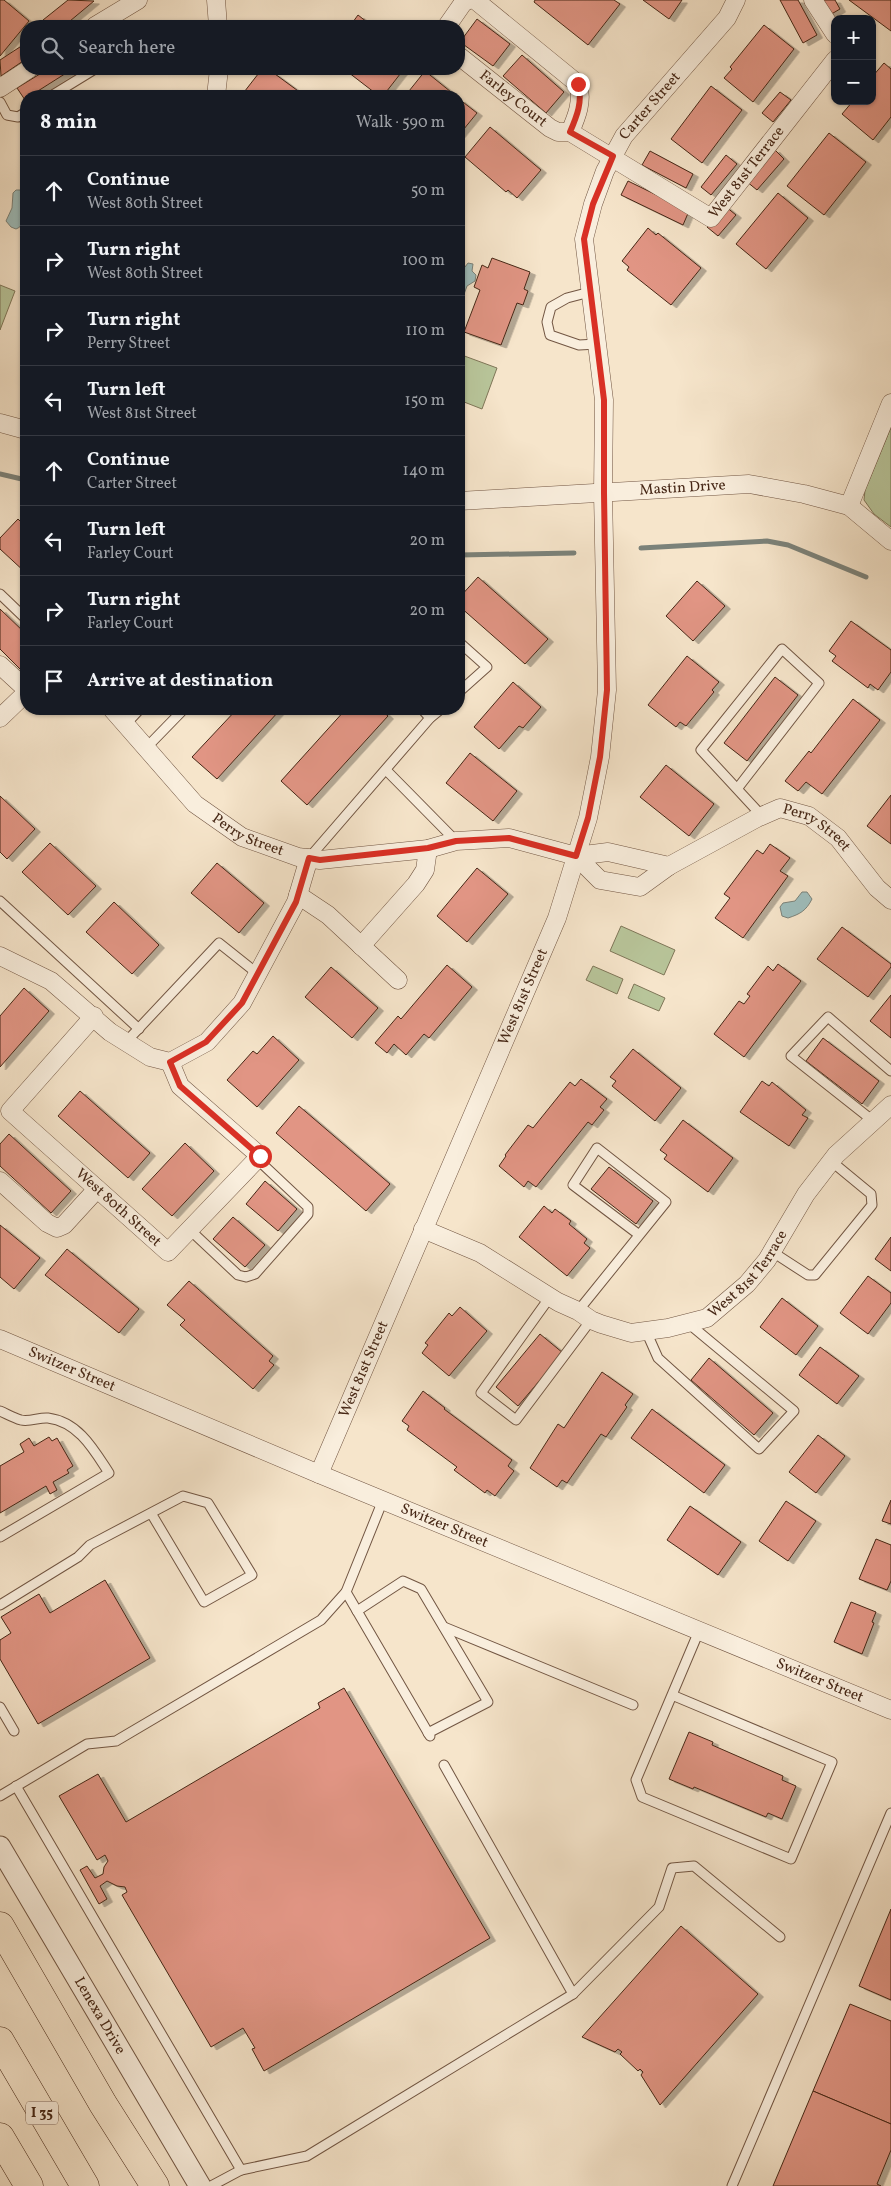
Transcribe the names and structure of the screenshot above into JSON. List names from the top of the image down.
{
  "streets": {
    "highway": ["I 35"],
    "street": [
      "Farley Court",
      "Carter Street",
      "West 81st Terrace",
      "Mastin Drive",
      "Perry Street",
      "West 81st Street",
      "West 80th Street",
      "Switzer Street",
      "Lenexa Drive"
    ]
  },
  "crossings": [
    ["Farley Court", "Carter Street"],
    ["Farley Court", "West 81st Terrace"],
    ["Carter Street", "West 81st Terrace"],
    ["Carter Street", "Mastin Drive"],
    ["Carter Street", "West 81st Street"],
    ["West 81st Terrace", "West 81st Street"],
    ["Mastin Drive", "West 81st Street"],
    ["Perry Street", "West 81st Street"],
    ["West 81st Street", "Switzer Street"]
  ],
  "page": {
    "map_buttons": ["+", "−"],
    "search": "Search here",
    "heading": ["8 min", "Walk · 590 m"],
    "list": [
      ["Continue", "West 80th Street", "50 m"],
      ["Turn right", "West 80th Street", "100 m"],
      ["Turn right", "Perry Street", "110 m"],
      ["Turn left", "West 81st Street", "150 m"],
      ["Continue", "Carter Street", "140 m"],
      ["Turn left", "Farley Court", "20 m"],
      ["Turn right", "Farley Court", "20 m"],
      "Arrive at destination"
    ]
  }
}
